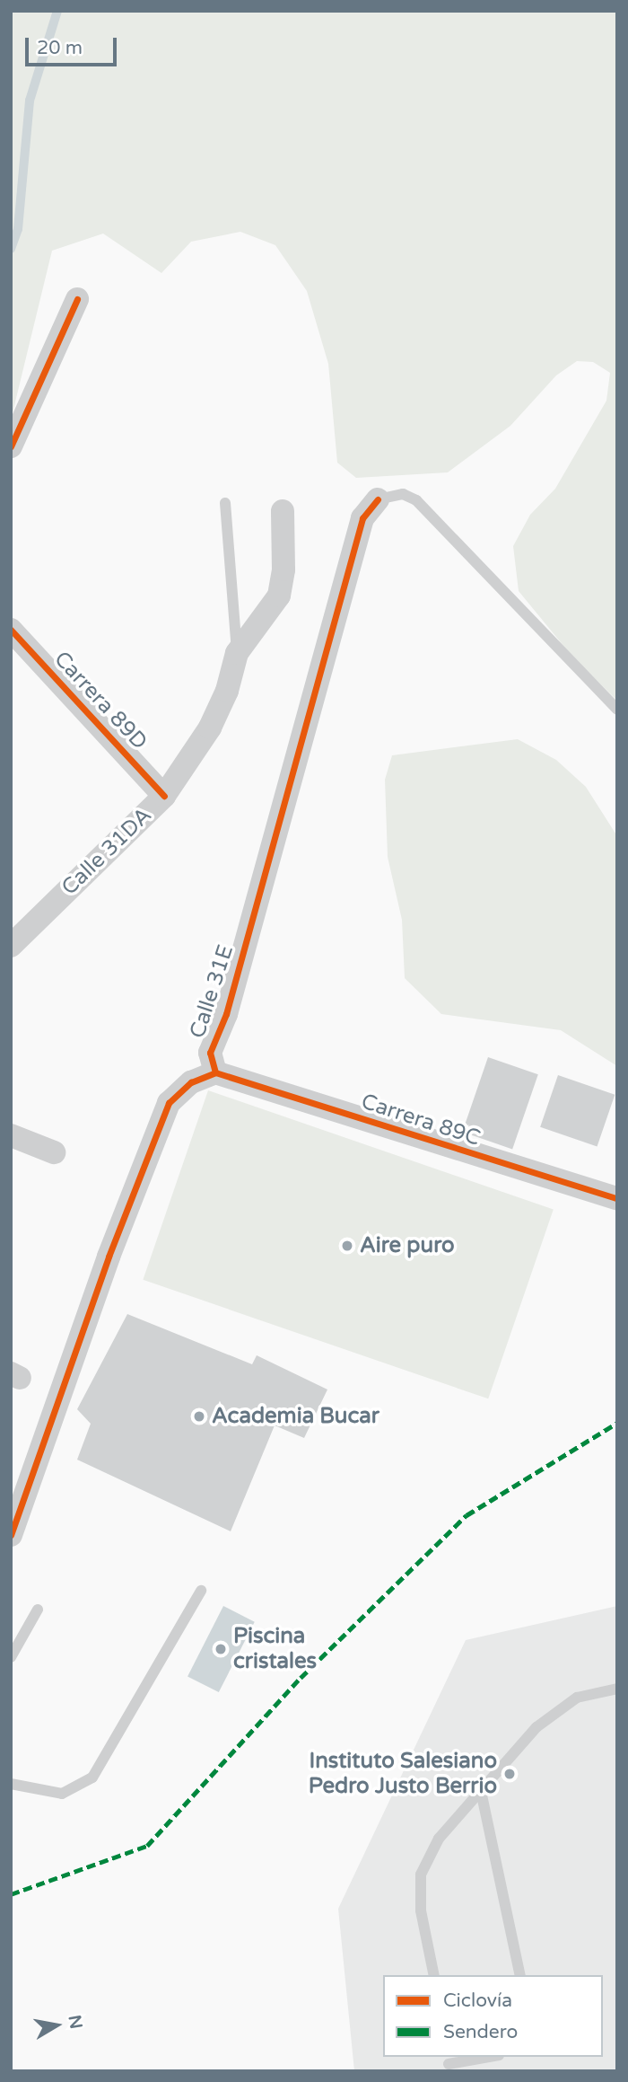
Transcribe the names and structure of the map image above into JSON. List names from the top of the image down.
{
  "streets": {
    "street": [
      "Carrera 89D",
      "Calle 31DA",
      "Calle 31E",
      "Carrera 89C"
    ]
  },
  "crossings": [
    ["Carrera 89D", "Calle 31DA"],
    ["Calle 31E", "Carrera 89C"]
  ],
  "places": [
    "Aire puro",
    "Academia Bucar",
    "Piscina cristales",
    "Instituto Salesiano Pedro Justo Berrio"
  ],
  "legend": ["Ciclovía", "Sendero"],
  "scale_bar": "20 m",
  "north": "right"
}
